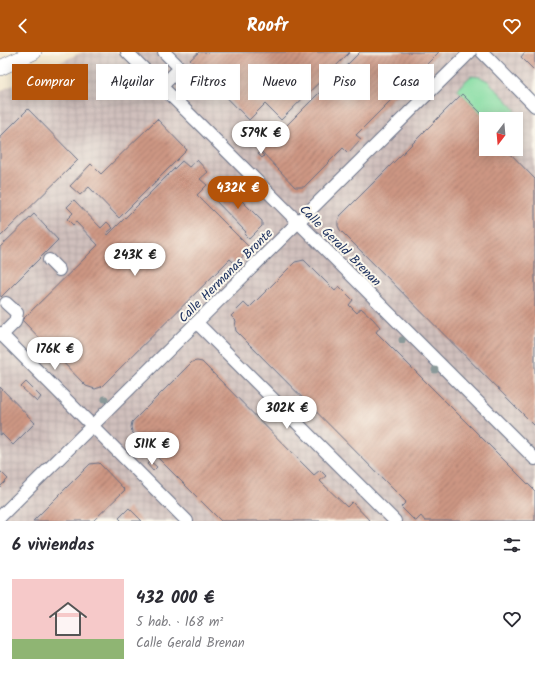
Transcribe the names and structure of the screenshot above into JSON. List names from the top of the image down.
{
  "streets": {
    "street": ["Calle Gerald Brenan", "Calle Hermanas Bronte"]
  },
  "crossings": [
    ["Calle Gerald Brenan", "Calle Hermanas Bronte"]
  ],
  "north": "bottom",
  "page": {
    "header": "Roofr",
    "chip": [
      "Comprar",
      "Alquilar",
      "Filtros",
      "Nuevo",
      "Piso",
      "Casa"
    ],
    "price": [
      "579K €",
      "432K €",
      "243K €",
      "176K €",
      "302K €",
      "511K €"
    ],
    "heading": "6 viviendas",
    "list": [
      {
        "name": "432 000 €",
        "note": "5 hab. · 168 m² · Calle Gerald Brenan"
      }
    ]
  }
}
